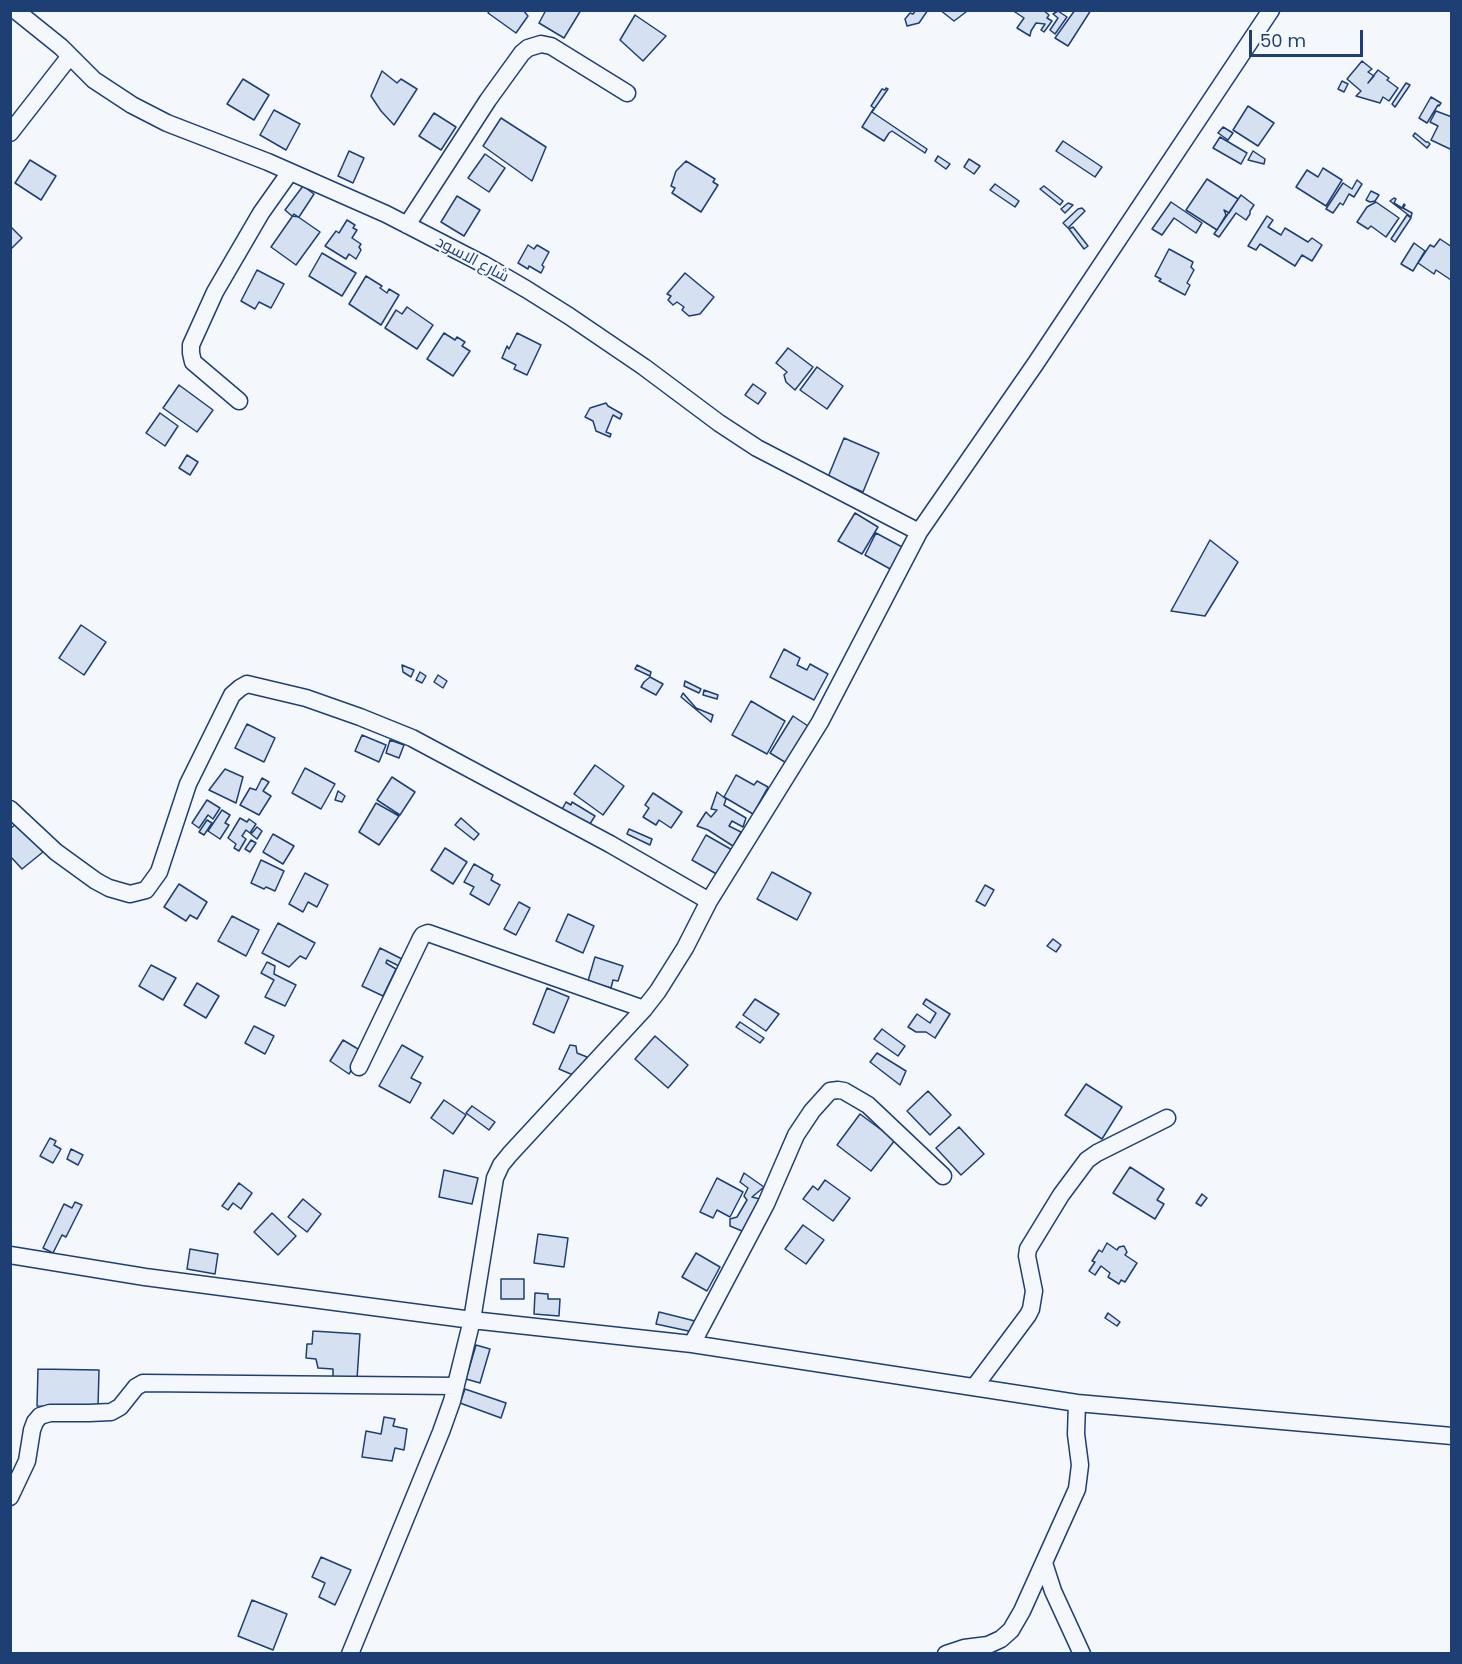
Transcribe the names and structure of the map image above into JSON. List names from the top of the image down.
{
  "streets": {
    "street": ["شارع الاسود"]
  },
  "scale_bar": "50 m"
}
